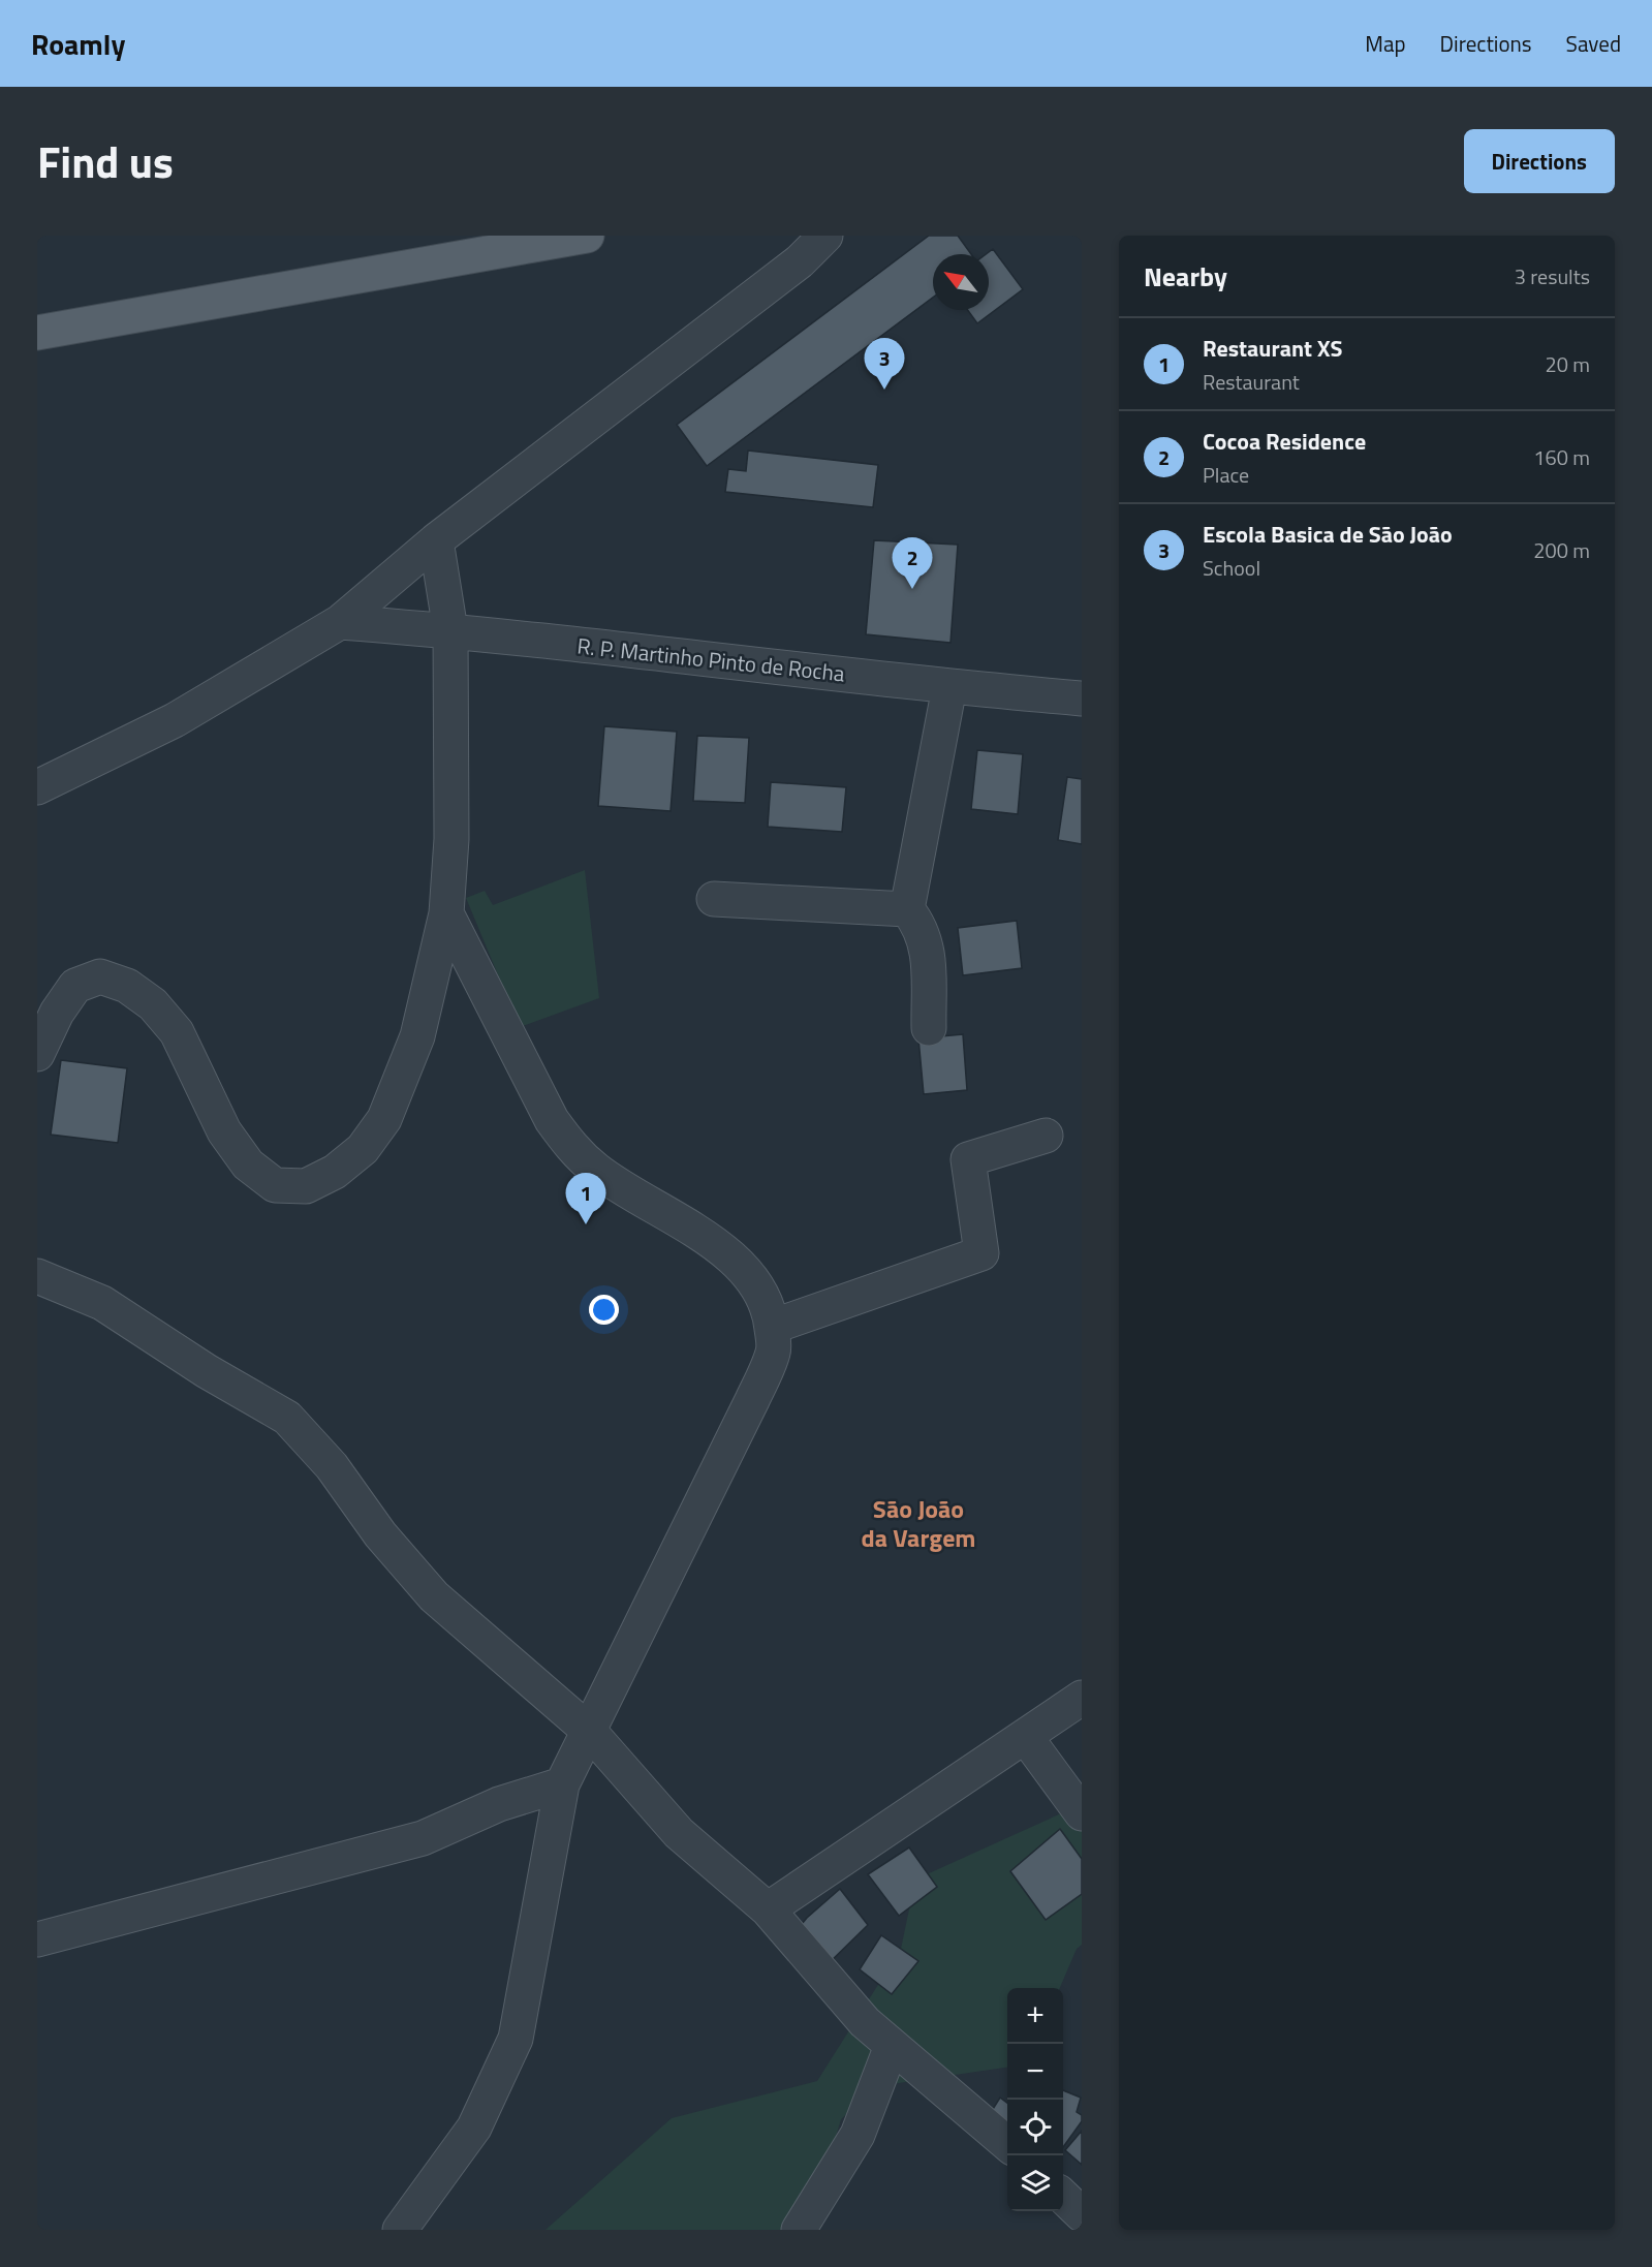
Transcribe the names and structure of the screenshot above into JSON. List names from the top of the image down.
{
  "streets": {
    "street": ["R. P. Martinho Pinto de Rocha"]
  },
  "districts": ["São João da Vargem"],
  "north": "top left",
  "page": {
    "header": "Roamly",
    "nav": ["Map", "Directions", "Saved"],
    "title": "Find us",
    "buttons": "Directions",
    "heading": ["Nearby", "3 results"],
    "list": [
      {
        "mark": "1",
        "name": "Restaurant XS",
        "note": "Restaurant",
        "value": "20 m"
      },
      {
        "mark": "2",
        "name": "Cocoa Residence",
        "note": "Place",
        "value": "160 m"
      },
      {
        "mark": "3",
        "name": "Escola Basica de São João",
        "note": "School",
        "value": "200 m"
      }
    ],
    "pins": ["3", "2", "1"],
    "map_buttons": ["+", "−"]
  }
}
